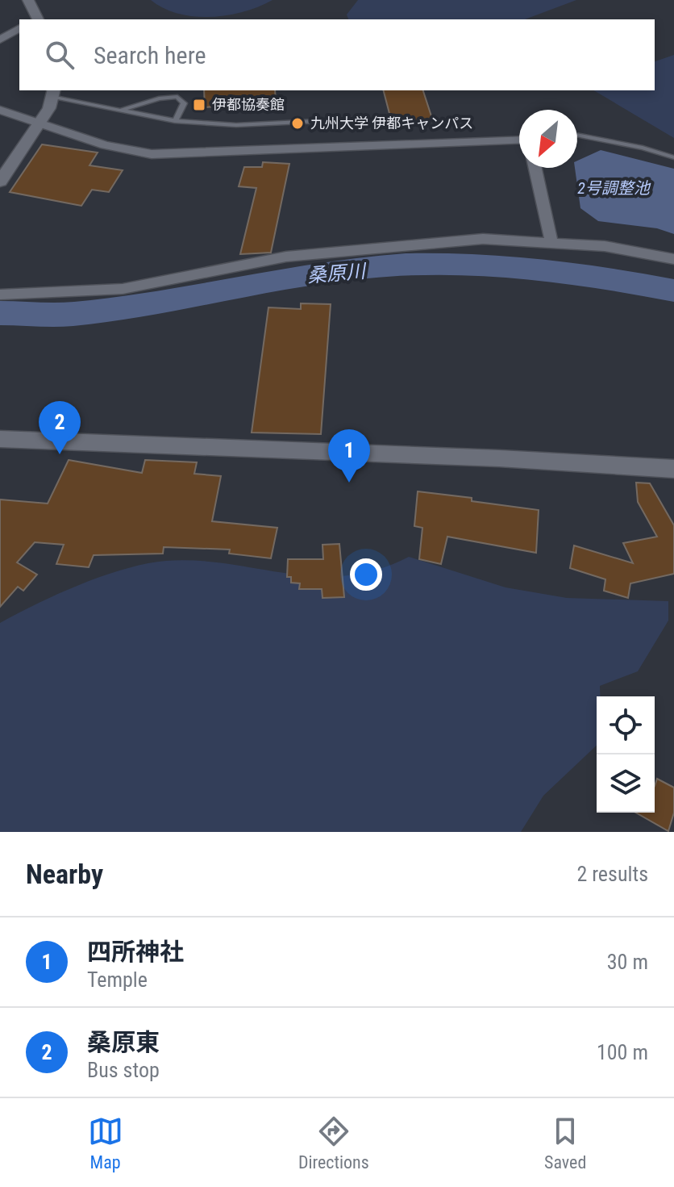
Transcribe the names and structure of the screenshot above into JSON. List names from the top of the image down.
{
  "water": ["2号調整池", "桑原川"],
  "places": {
    "transit": ["伊都協奏館"],
    "other": ["九州大学 伊都キャンパス"]
  },
  "north": "bottom left",
  "page": {
    "search": "Search here",
    "pins": ["2", "1"],
    "heading": ["Nearby", "2 results"],
    "list": [
      {
        "mark": "1",
        "name": "四所神社",
        "note": "Temple",
        "value": "30 m"
      },
      {
        "mark": "2",
        "name": "桑原東",
        "note": "Bus stop",
        "value": "100 m"
      }
    ],
    "nav": ["Map", "Directions", "Saved"]
  }
}
